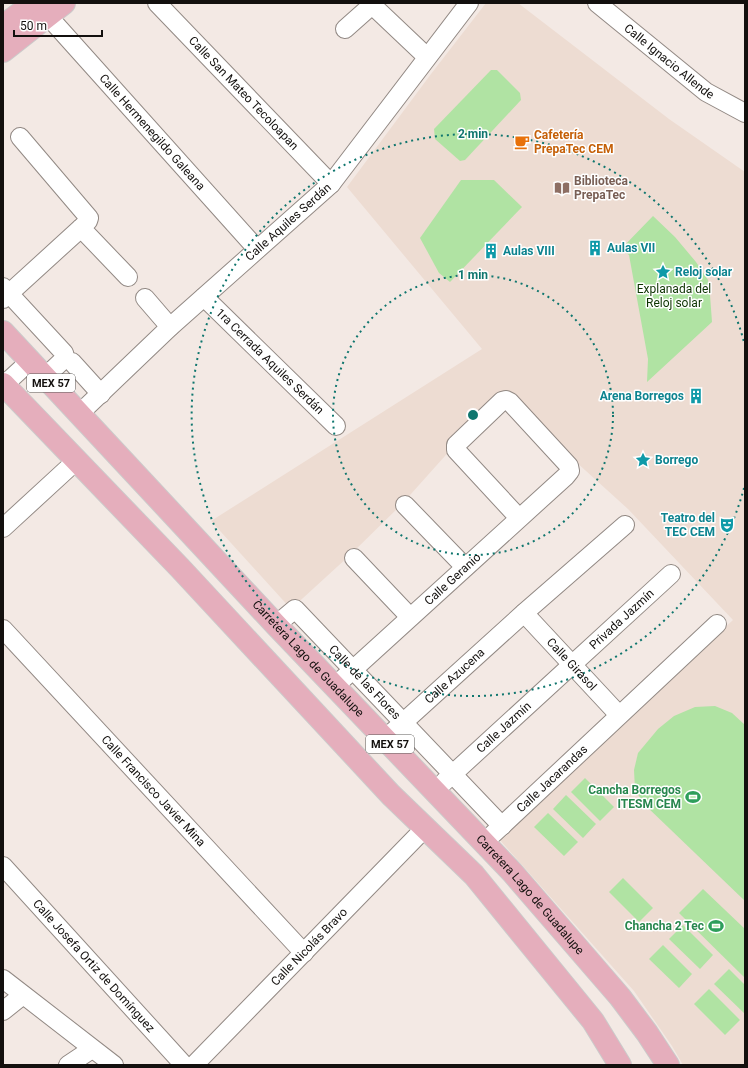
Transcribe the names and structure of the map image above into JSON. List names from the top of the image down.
{
  "streets": {
    "main road": ["MEX 57", "Carretera Lago de Guadalupe"],
    "street": [
      "Calle Ignacio Allende",
      "Calle San Mateo Tecoloapan",
      "Calle Hermenegildo Galeana",
      "Calle Aquiles Serdán",
      "1ra Cerrada Aquiles Serdán",
      "Calle Geranio",
      "Privada Jazmín",
      "Calle Girasol",
      "Calle Azucena",
      "Calle de las Flores",
      "Calle Jazmín",
      "Calle Jacarandas",
      "Calle Francisco Javier Mina",
      "Calle Nicolás Bravo",
      "Calle Josefa Ortiz de Domínguez"
    ]
  },
  "crossings": [
    ["Calle San Mateo Tecoloapan", "Calle Aquiles Serdán"],
    ["Calle Hermenegildo Galeana", "Calle Aquiles Serdán"],
    ["Calle Aquiles Serdán", "1ra Cerrada Aquiles Serdán"],
    ["Calle Aquiles Serdán", "Carretera Lago de Guadalupe"],
    ["MEX 57", "Calle Nicolás Bravo"],
    ["Calle Geranio", "Carretera Lago de Guadalupe"],
    ["Calle Geranio", "Calle de las Flores"],
    ["Privada Jazmín", "Calle Girasol"],
    ["Privada Jazmín", "Calle Jazmín"],
    ["Carretera Lago de Guadalupe", "Calle Azucena"],
    ["Carretera Lago de Guadalupe", "Calle de las Flores"],
    ["Carretera Lago de Guadalupe", "Calle Jazmín"],
    ["Carretera Lago de Guadalupe", "Calle Jacarandas"],
    ["Calle Girasol", "Calle Azucena"],
    ["Calle Girasol", "Calle Jazmín"],
    ["Calle Girasol", "Calle Jacarandas"],
    ["Calle Azucena", "Calle de las Flores"],
    ["Calle de las Flores", "Calle Jazmín"],
    ["Calle de las Flores", "Calle Jacarandas"],
    ["Calle Francisco Javier Mina", "Calle Nicolás Bravo"]
  ],
  "parks": ["Explanada del Reloj solar"],
  "places": {
    "cafe": ["Cafetería PrepaTec CEM"],
    "library": ["Biblioteca PrepaTec"],
    "building": ["Aulas VII", "Aulas VIII", "Arena Borregos"],
    "place": ["Reloj solar", "Borrego"],
    "theatre": ["Teatro del TEC CEM"],
    "sports": ["Cancha Borregos ITESM CEM", "Chancha 2 Tec"]
  },
  "scale_bar": "50 m",
  "rings": ["2 min", "1 min"]
}
